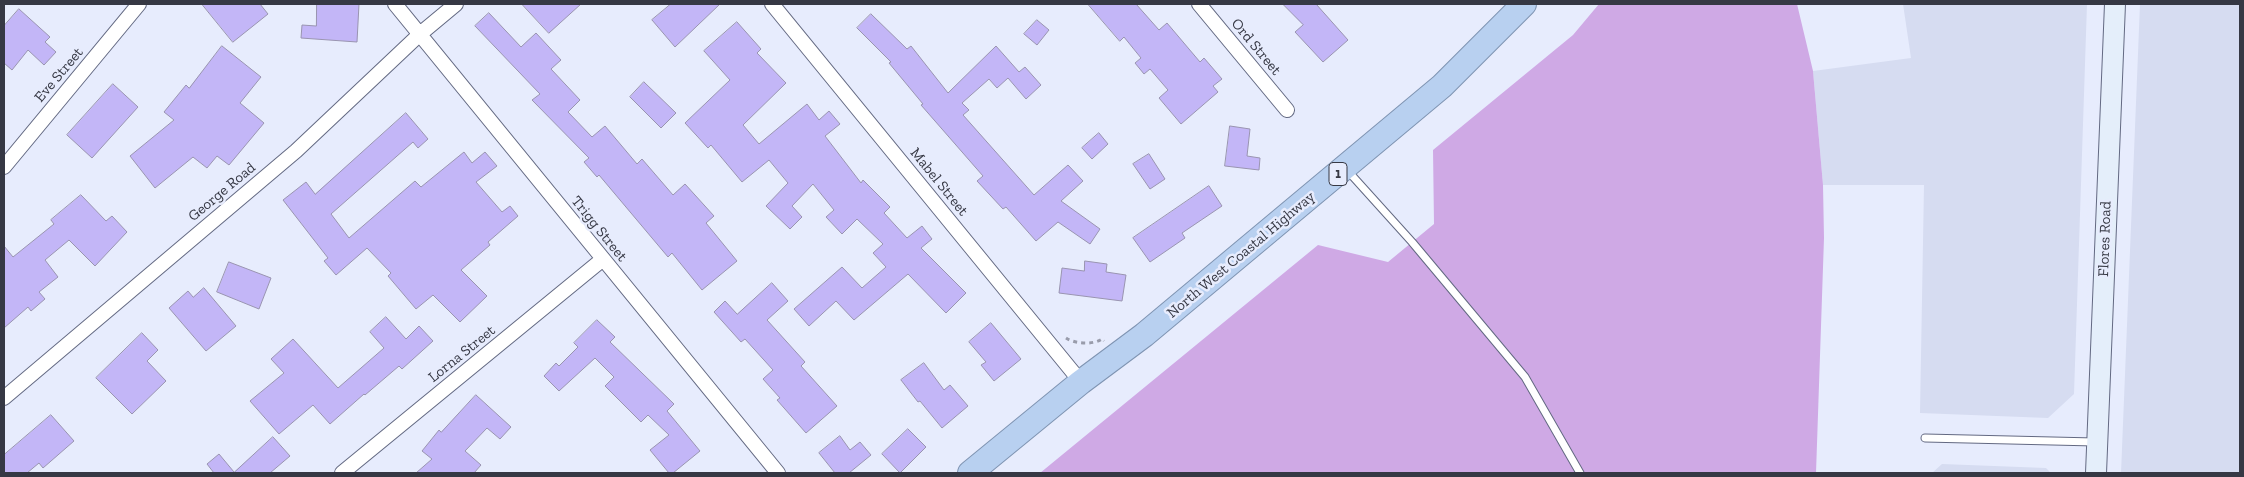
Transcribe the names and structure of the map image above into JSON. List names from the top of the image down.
{
  "streets": {
    "highway": ["1", "North West Coastal Highway"],
    "main road": ["Flores Road"],
    "street": [
      "Ord Street",
      "Eve Street",
      "Mabel Street",
      "George Road",
      "Trigg Street",
      "Lorna Street"
    ]
  },
  "crossings": [
    ["Mabel Street", "North West Coastal Highway"],
    ["George Road", "Trigg Street"],
    ["Trigg Street", "Lorna Street"]
  ]
}
